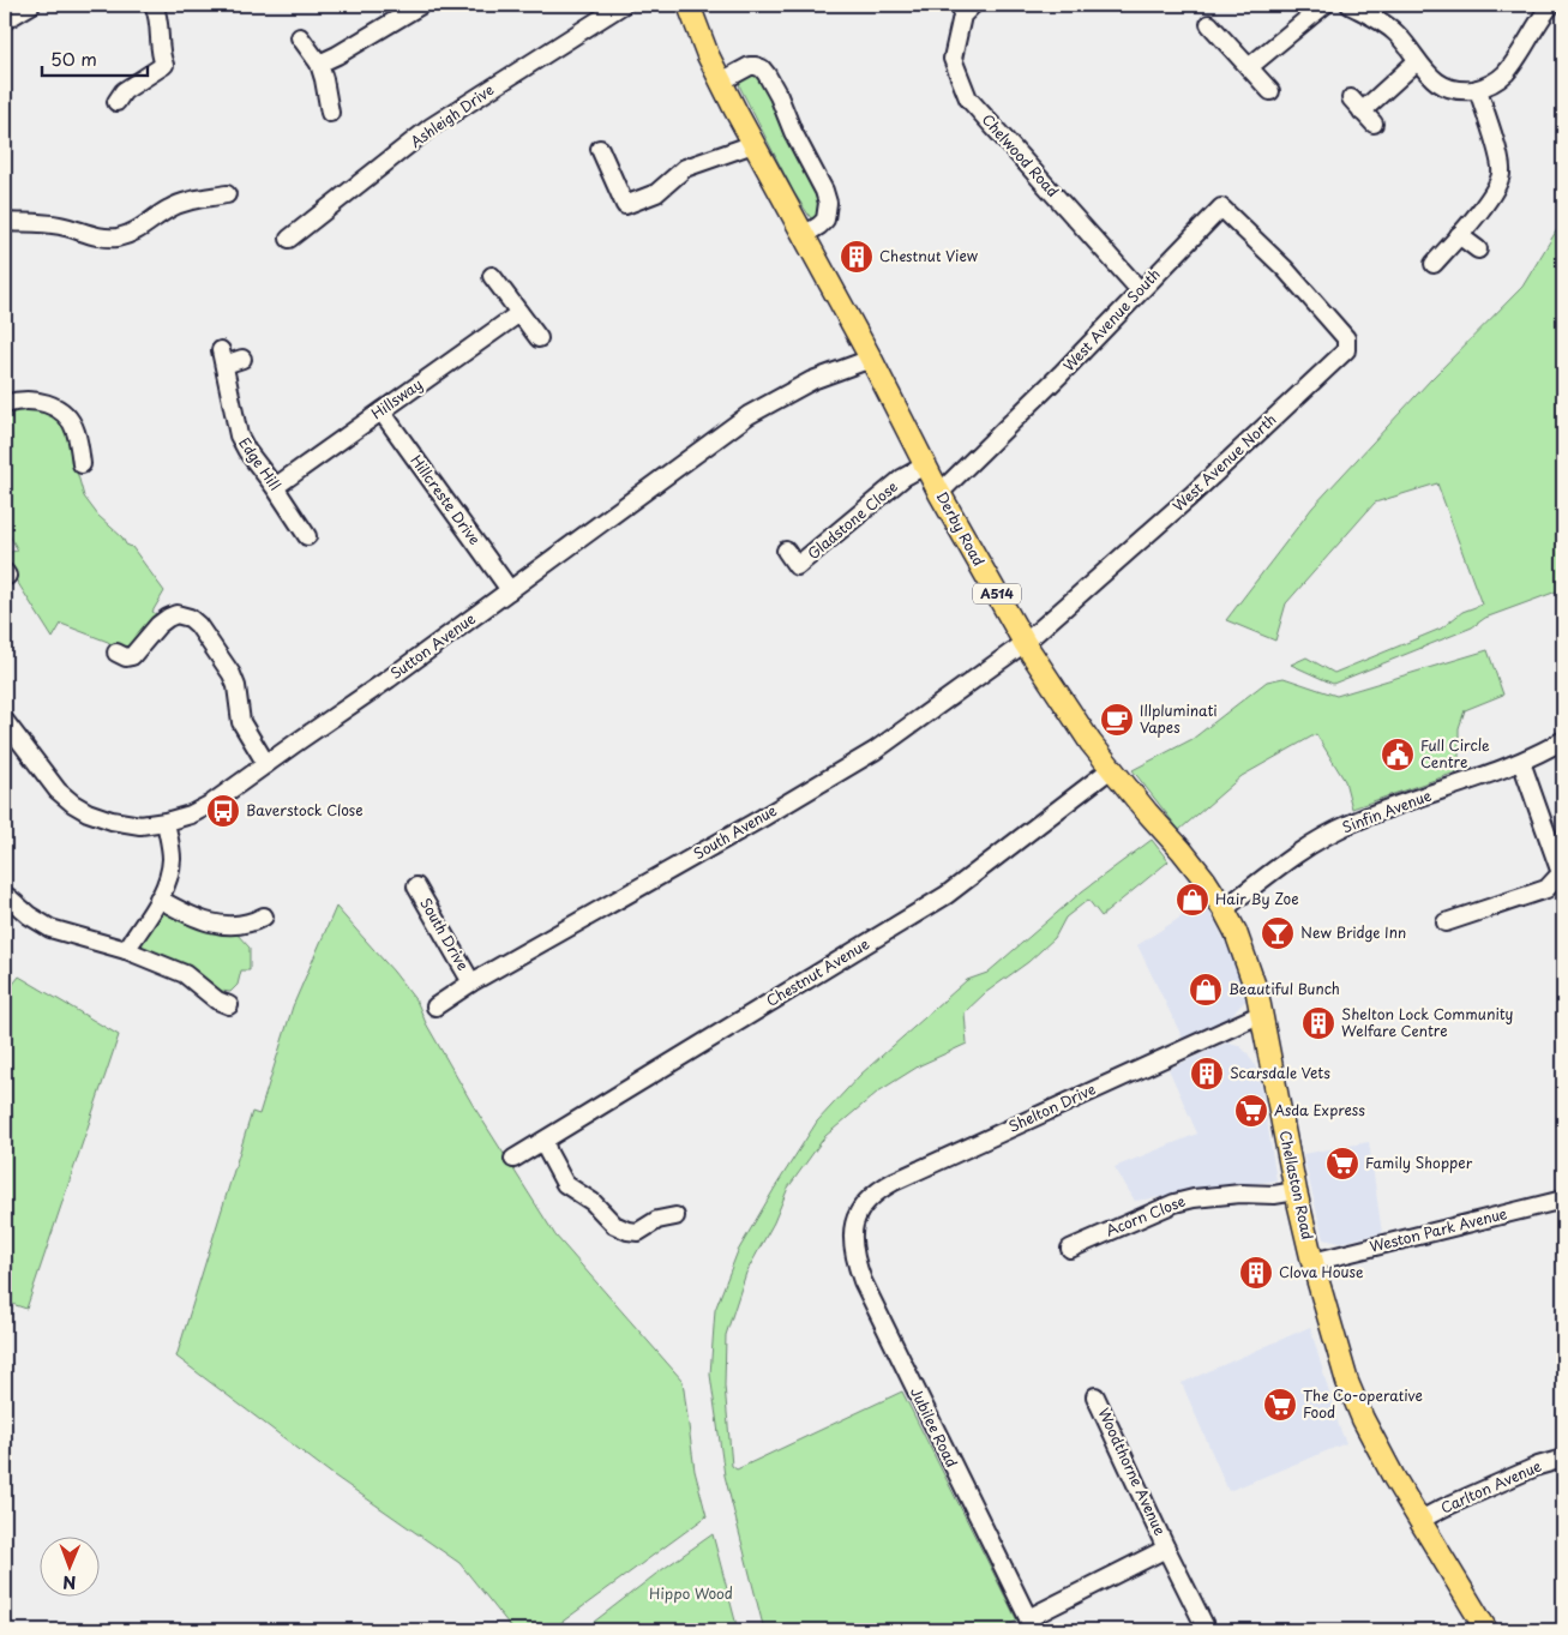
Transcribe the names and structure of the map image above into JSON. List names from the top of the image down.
{
  "streets": {
    "main road": ["Derby Road", "A514", "Chellaston Road"],
    "street": [
      "Ashleigh Drive",
      "Chelwood Road",
      "West Avenue South",
      "Hillsway",
      "West Avenue North",
      "Edge Hill",
      "Hillcreste Drive",
      "Gladstone Close",
      "Sutton Avenue",
      "Sinfin Avenue",
      "South Avenue",
      "South Drive",
      "Chestnut Avenue",
      "Shelton Drive",
      "Acorn Close",
      "Weston Park Avenue",
      "Jubilee Road",
      "Woodthorne Avenue",
      "Carlton Avenue"
    ]
  },
  "crossings": [
    ["Chelwood Road", "West Avenue South"],
    ["West Avenue South", "West Avenue North"],
    ["West Avenue South", "Derby Road"],
    ["Hillsway", "Edge Hill"],
    ["Hillsway", "Hillcreste Drive"],
    ["West Avenue North", "Derby Road"],
    ["West Avenue North", "South Avenue"],
    ["Hillcreste Drive", "Sutton Avenue"],
    ["Gladstone Close", "Derby Road"],
    ["Derby Road", "Sutton Avenue"],
    ["Derby Road", "South Avenue"],
    ["Derby Road", "Chestnut Avenue"],
    ["Derby Road", "Chellaston Road"],
    ["Sinfin Avenue", "Chellaston Road"],
    ["South Avenue", "South Drive"],
    ["Shelton Drive", "Chellaston Road"],
    ["Shelton Drive", "Jubilee Road"],
    ["Chellaston Road", "Acorn Close"],
    ["Chellaston Road", "Weston Park Avenue"],
    ["Chellaston Road", "Carlton Avenue"],
    ["Jubilee Road", "Woodthorne Avenue"]
  ],
  "parks": ["Hippo Wood"],
  "places": {
    "building": [
      "Chestnut View",
      "Shelton Lock Community Welfare Centre",
      "Scarsdale Vets",
      "Clova House"
    ],
    "cafe": ["Illpluminati Vapes"],
    "public building": ["Full Circle Centre"],
    "bus stop": ["Baverstock Close"],
    "shop": ["Hair By Zoe", "Beautiful Bunch"],
    "bar": ["New Bridge Inn"],
    "supermarket": ["Asda Express", "Family Shopper", "The Co-operative Food"]
  },
  "scale_bar": "50 m",
  "north": "bottom"
}
